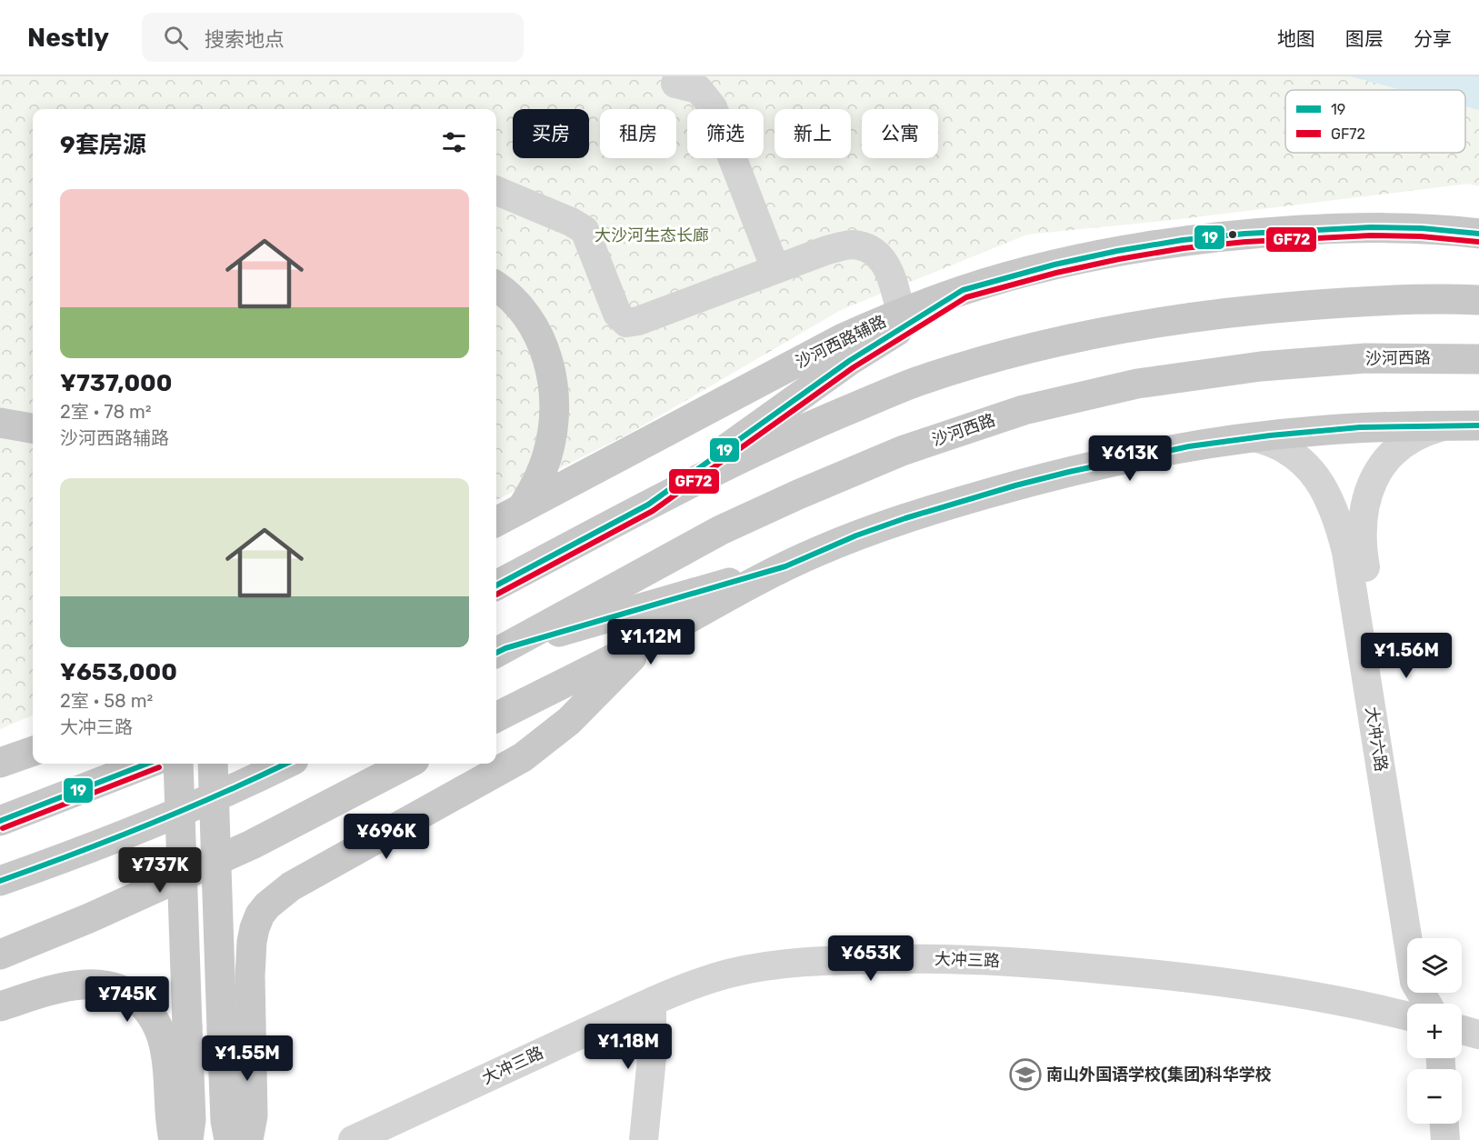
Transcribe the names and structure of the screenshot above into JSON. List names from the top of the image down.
{
  "streets": {
    "main road": ["沙河西路辅路", "沙河西路"],
    "street": ["大冲六路", "大冲三路"]
  },
  "parks": ["大沙河生态长廊"],
  "places": {
    "school or university": ["南山外国语学校(集团)科华学校"]
  },
  "lines": ["transit line 19", "transit line GF72"],
  "legend": ["19", "GF72"],
  "page": {
    "header": "Nestly",
    "search": "搜索地点",
    "nav": ["地图", "图层", "分享"],
    "chip": [
      "买房",
      "租房",
      "筛选",
      "新上",
      "公寓"
    ],
    "heading": "9套房源",
    "list": [
      {
        "name": "¥737,000",
        "note": "2室 · 78 m² · 沙河西路辅路"
      },
      {
        "name": "¥653,000",
        "note": "2室 · 58 m² · 大冲三路"
      }
    ],
    "price": [
      "¥613K",
      "¥1.12M",
      "¥1.56M",
      "¥696K",
      "¥737K",
      "¥653K",
      "¥745K",
      "¥1.18M",
      "¥1.55M"
    ],
    "map_buttons": ["+", "−"]
  }
}
